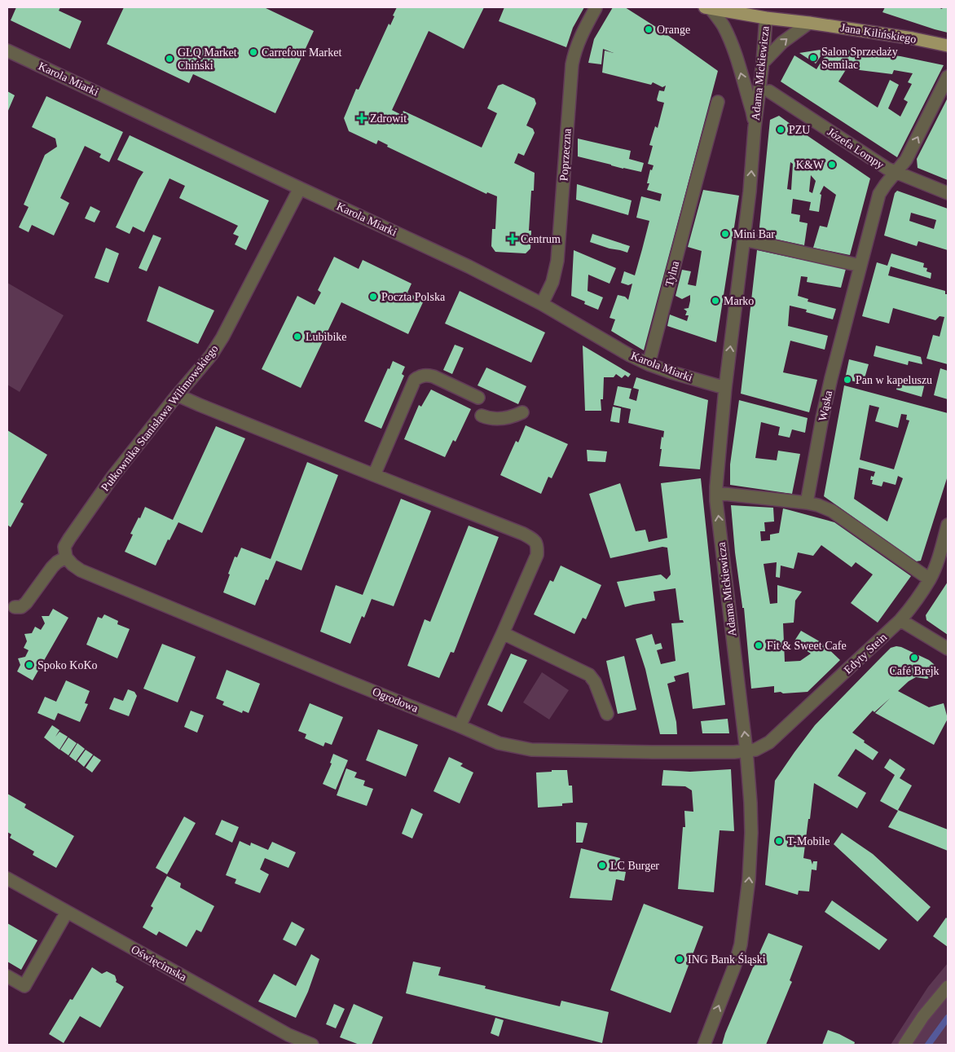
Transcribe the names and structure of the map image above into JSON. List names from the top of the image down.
{
  "streets": {
    "main road": ["Jana Kilińskiego"],
    "street": [
      "Adama Mickiewicza",
      "Karola Miarki",
      "Józefa Lompy",
      "Poprzeczna",
      "Tylna",
      "Wąska",
      "Pułkownika Stanisława Wilimowskiego",
      "Edyty Stein",
      "Ogrodowa",
      "Oświęcimska"
    ]
  },
  "crossings": [
    ["Jana Kilińskiego", "Adama Mickiewicza"],
    ["Adama Mickiewicza", "Karola Miarki"],
    ["Adama Mickiewicza", "Edyty Stein"],
    ["Adama Mickiewicza", "Ogrodowa"],
    ["Karola Miarki", "Poprzeczna"],
    ["Karola Miarki", "Tylna"],
    ["Karola Miarki", "Pułkownika Stanisława Wilimowskiego"],
    ["Józefa Lompy", "Wąska"],
    ["Pułkownika Stanisława Wilimowskiego", "Ogrodowa"],
    ["Edyty Stein", "Ogrodowa"]
  ],
  "one_way": ["Adama Mickiewicza"],
  "places": {
    "other": [
      "Orange",
      "Carrefour Market",
      "Salon Sprzedaży Semilac",
      "GLQ Market Chiński",
      "PZU",
      "K&W",
      "Mini Bar",
      "Poczta Polska",
      "Marko",
      "Lubibike",
      "Pan w kapeluszu",
      "Fit & Sweet Cafe",
      "Café Brejk",
      "Spoko KoKo",
      "T-Mobile",
      "LC Burger",
      "ING Bank Śląski"
    ],
    "health": ["Zdrowit", "Centrum"]
  }
}
